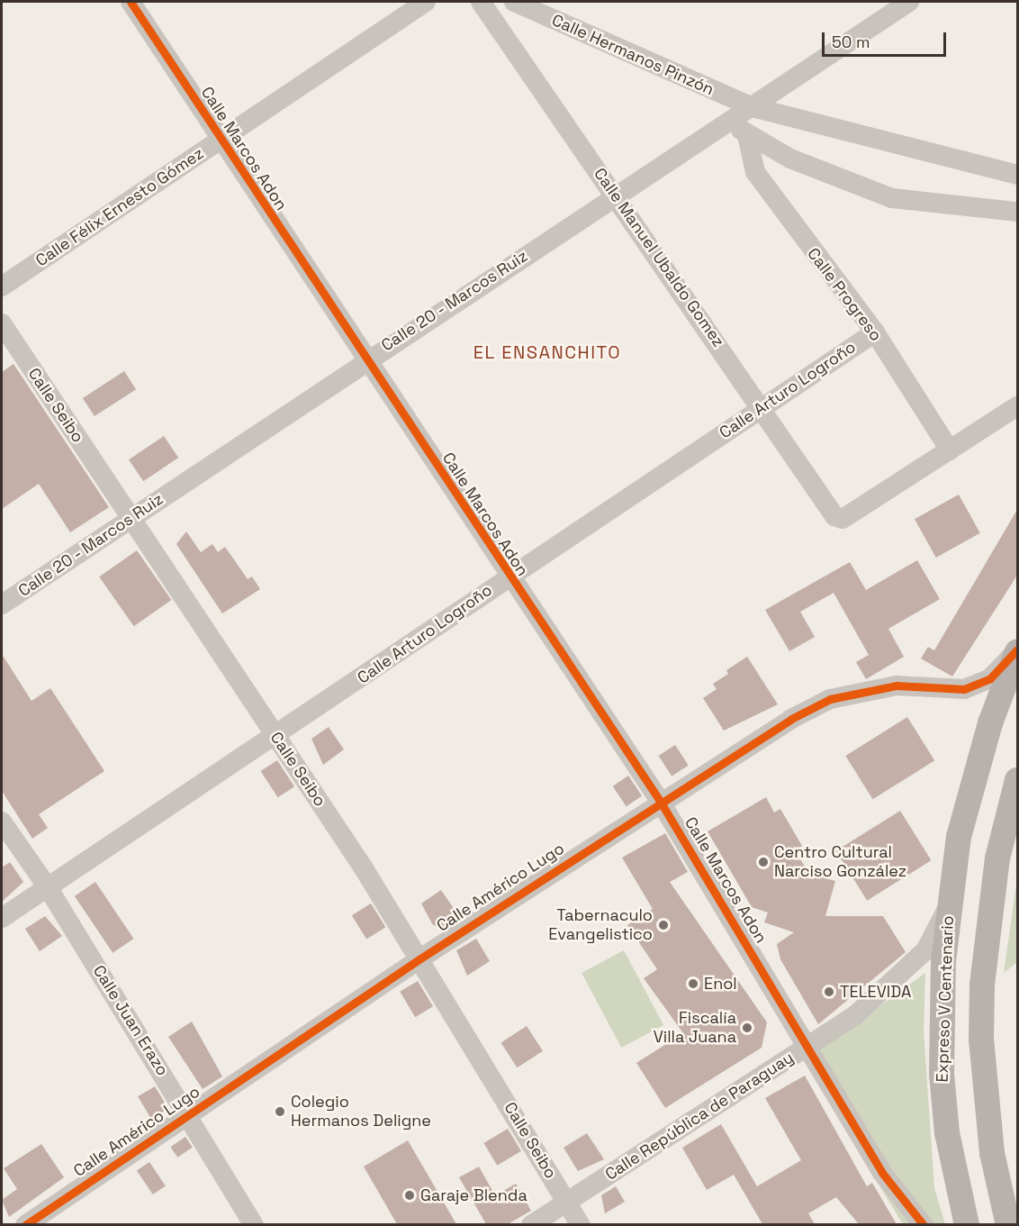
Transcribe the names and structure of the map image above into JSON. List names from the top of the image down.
{
  "streets": {
    "main road": ["Expreso V Centenario"],
    "street": [
      "Calle Hermanos Pinzón",
      "Calle Marcos Adon",
      "Calle Félix Ernesto Gómez",
      "Calle Manuel Ubaldo Gomez",
      "Calle Progreso",
      "Calle 20 - Marcos Ruiz",
      "Calle Arturo Logroño",
      "Calle Seibo",
      "Calle Américo Lugo",
      "Calle Juan Erazo",
      "Calle República de Paraguay"
    ]
  },
  "crossings": [
    ["Calle Hermanos Pinzón", "Calle 20 - Marcos Ruiz"],
    ["Calle Marcos Adon", "Calle Félix Ernesto Gómez"],
    ["Calle Marcos Adon", "Calle 20 - Marcos Ruiz"],
    ["Calle Marcos Adon", "Calle Arturo Logroño"],
    ["Calle Marcos Adon", "Calle Américo Lugo"],
    ["Calle Marcos Adon", "Calle República de Paraguay"],
    ["Calle Manuel Ubaldo Gomez", "Calle Progreso"],
    ["Calle Manuel Ubaldo Gomez", "Calle 20 - Marcos Ruiz"],
    ["Calle Manuel Ubaldo Gomez", "Calle Arturo Logroño"],
    ["Calle Progreso", "Calle Arturo Logroño"],
    ["Calle 20 - Marcos Ruiz", "Calle Seibo"],
    ["Calle Arturo Logroño", "Calle Seibo"],
    ["Calle Arturo Logroño", "Calle Juan Erazo"],
    ["Calle Seibo", "Calle Américo Lugo"],
    ["Calle Seibo", "Calle República de Paraguay"],
    ["Calle Américo Lugo", "Expreso V Centenario"],
    ["Calle Américo Lugo", "Calle Juan Erazo"],
    ["Expreso V Centenario", "Calle República de Paraguay"]
  ],
  "districts": ["EL ENSANCHITO"],
  "places": [
    "Centro Cultural Narciso González",
    "Tabernaculo Evangelistico",
    "Enol",
    "TELEVIDA",
    "Fiscalía Villa Juana",
    "Colegio Hermanos Deligne",
    "Garaje Blenda"
  ],
  "scale_bar": "50 m"
}
